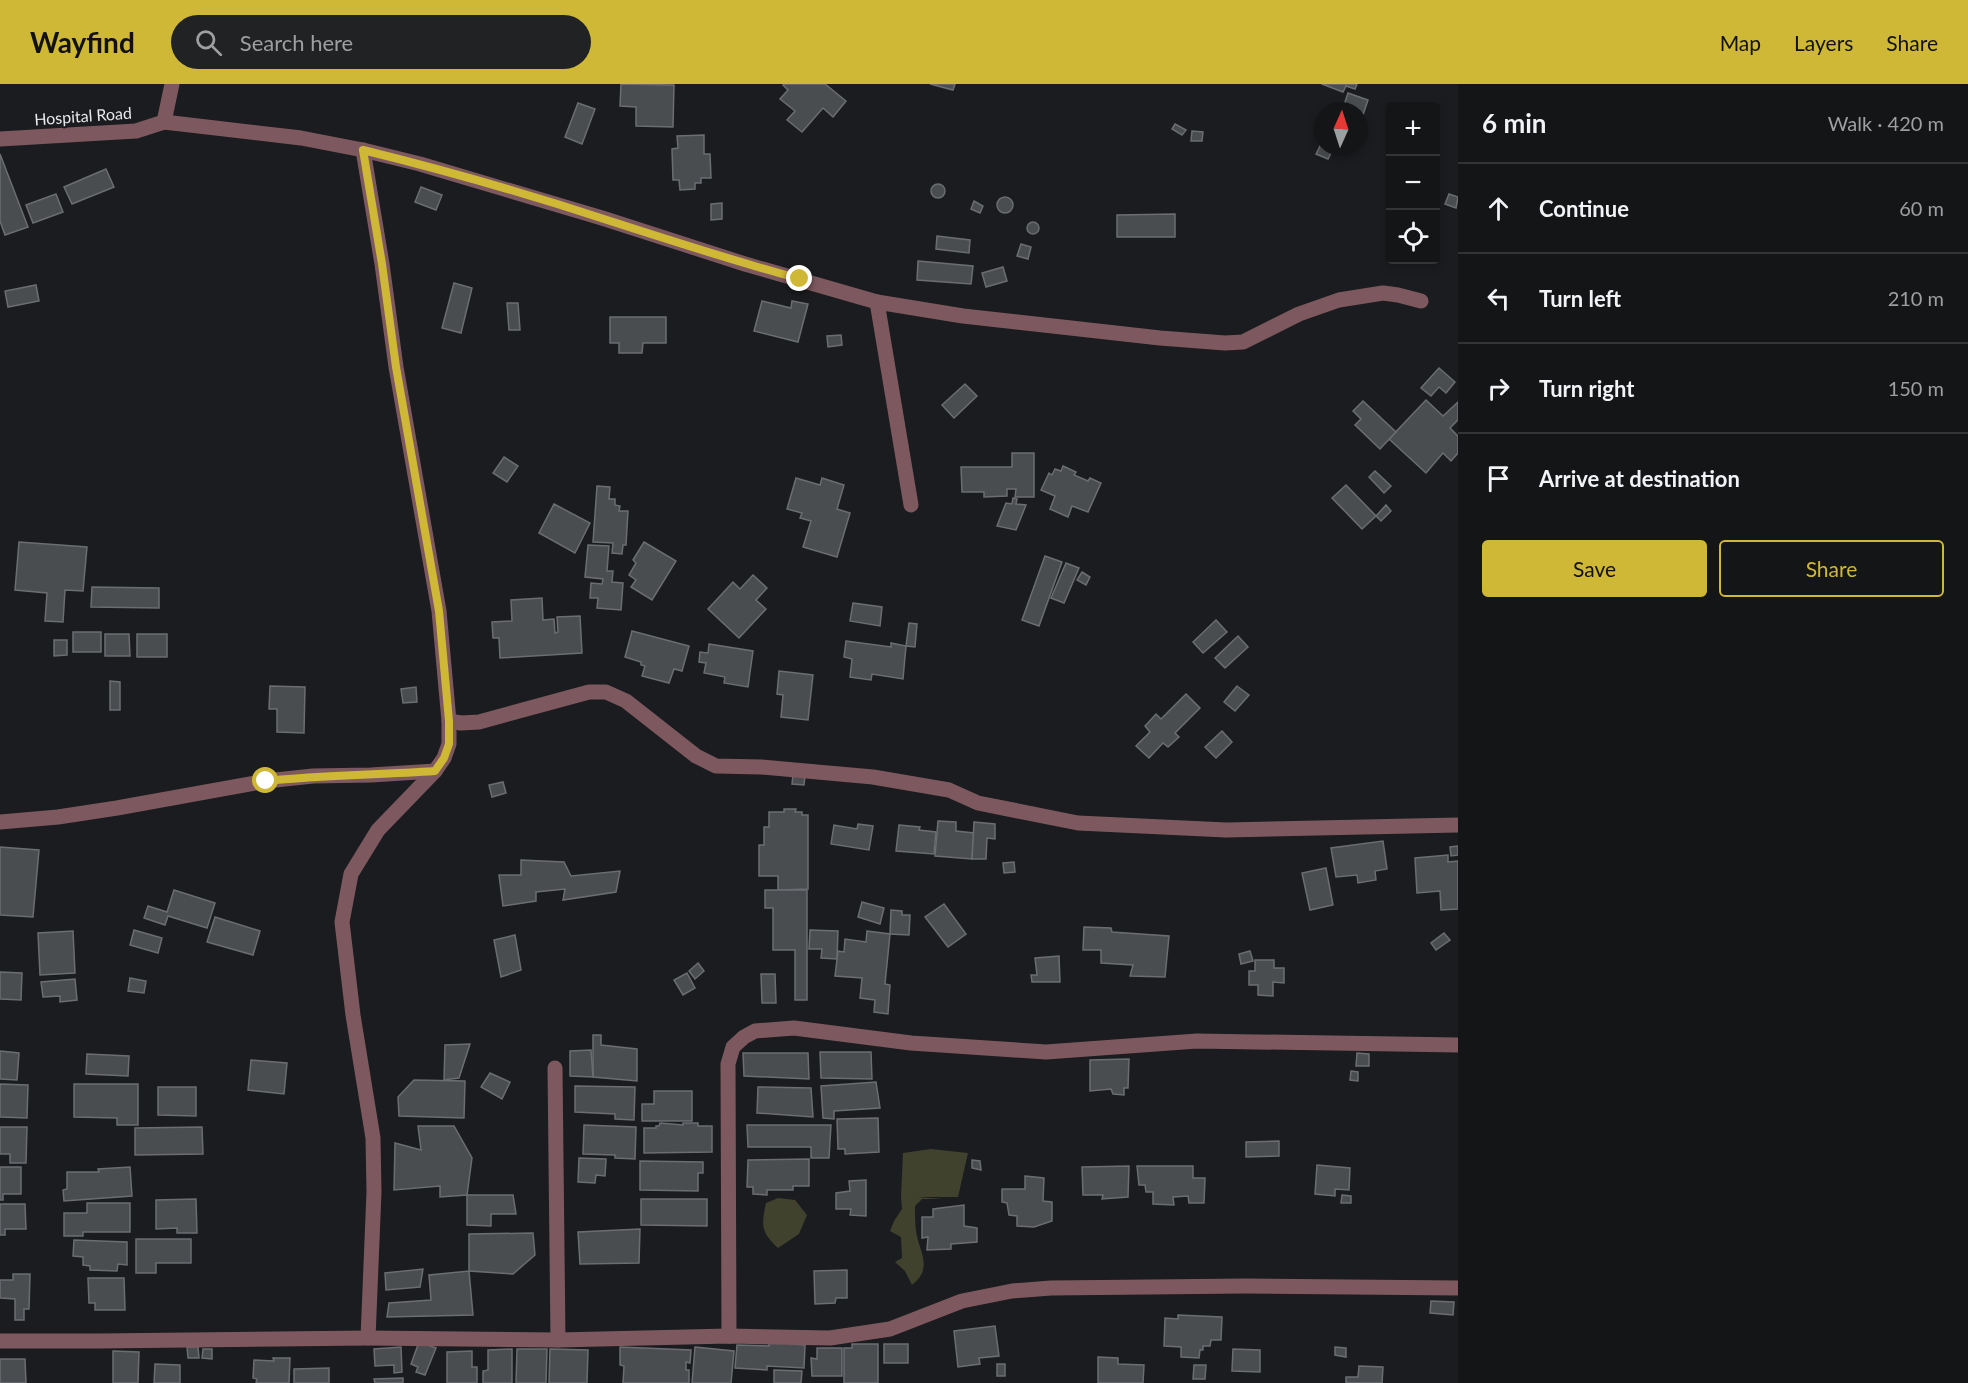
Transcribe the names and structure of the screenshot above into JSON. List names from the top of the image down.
{
  "streets": {
    "street": ["Hospital Road"]
  },
  "north": "top",
  "page": {
    "header": "Wayfind",
    "search": "Search here",
    "nav": ["Map", "Layers", "Share"],
    "heading": ["6 min", "Walk · 420 m"],
    "map_buttons": ["+", "−"],
    "list": [
      ["Continue", "60 m"],
      ["Turn left", "210 m"],
      ["Turn right", "150 m"],
      "Arrive at destination"
    ],
    "buttons": ["Save", "Share"]
  }
}
